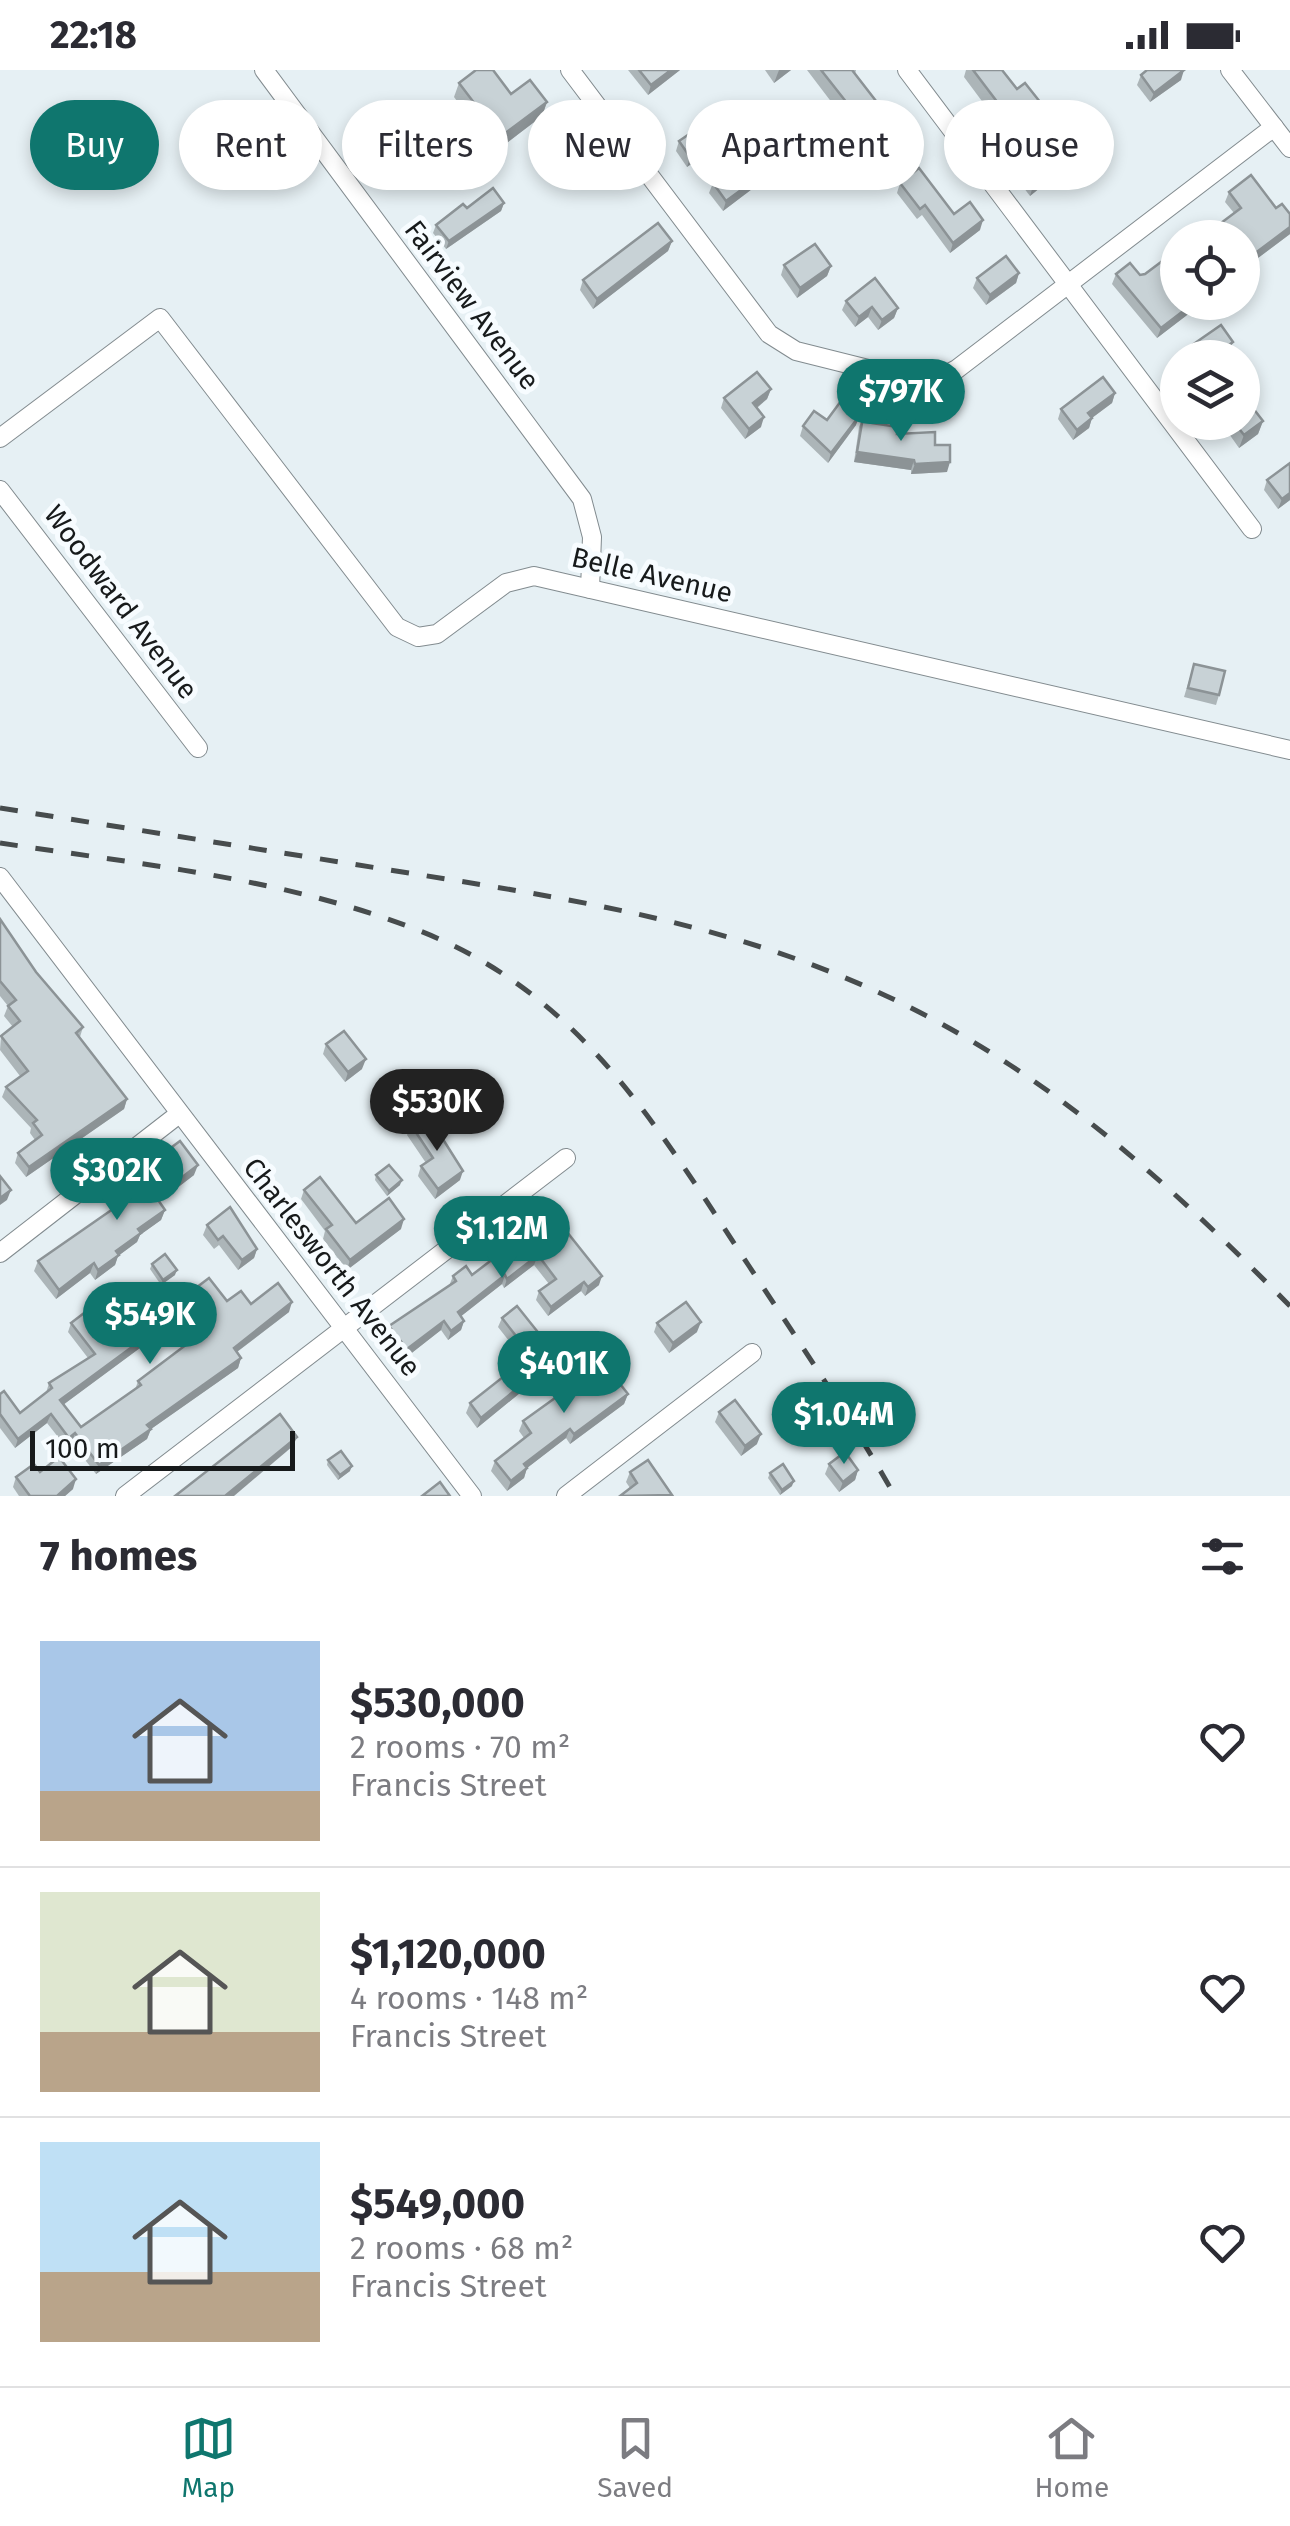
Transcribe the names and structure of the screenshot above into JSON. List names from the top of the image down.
{
  "streets": {
    "street": [
      "Fairview Avenue",
      "Belle Avenue",
      "Woodward Avenue",
      "Charlesworth Avenue"
    ]
  },
  "crossings": [
    ["Fairview Avenue", "Belle Avenue"]
  ],
  "scale_bar": "100 m",
  "page": {
    "status": "22:18",
    "chip": [
      "Buy",
      "Rent",
      "Filters",
      "New",
      "Apartment",
      "House"
    ],
    "price": [
      "$797K",
      "$530K",
      "$302K",
      "$1.12M",
      "$549K",
      "$401K",
      "$1.04M"
    ],
    "scale": "100 m",
    "heading": "7 homes",
    "list": [
      {
        "name": "$530,000",
        "note": "2 rooms · 70 m² · Francis Street"
      },
      {
        "name": "$1,120,000",
        "note": "4 rooms · 148 m² · Francis Street"
      },
      {
        "name": "$549,000",
        "note": "2 rooms · 68 m² · Francis Street"
      }
    ],
    "tabs": ["Map", "Saved", "Home"]
  }
}
